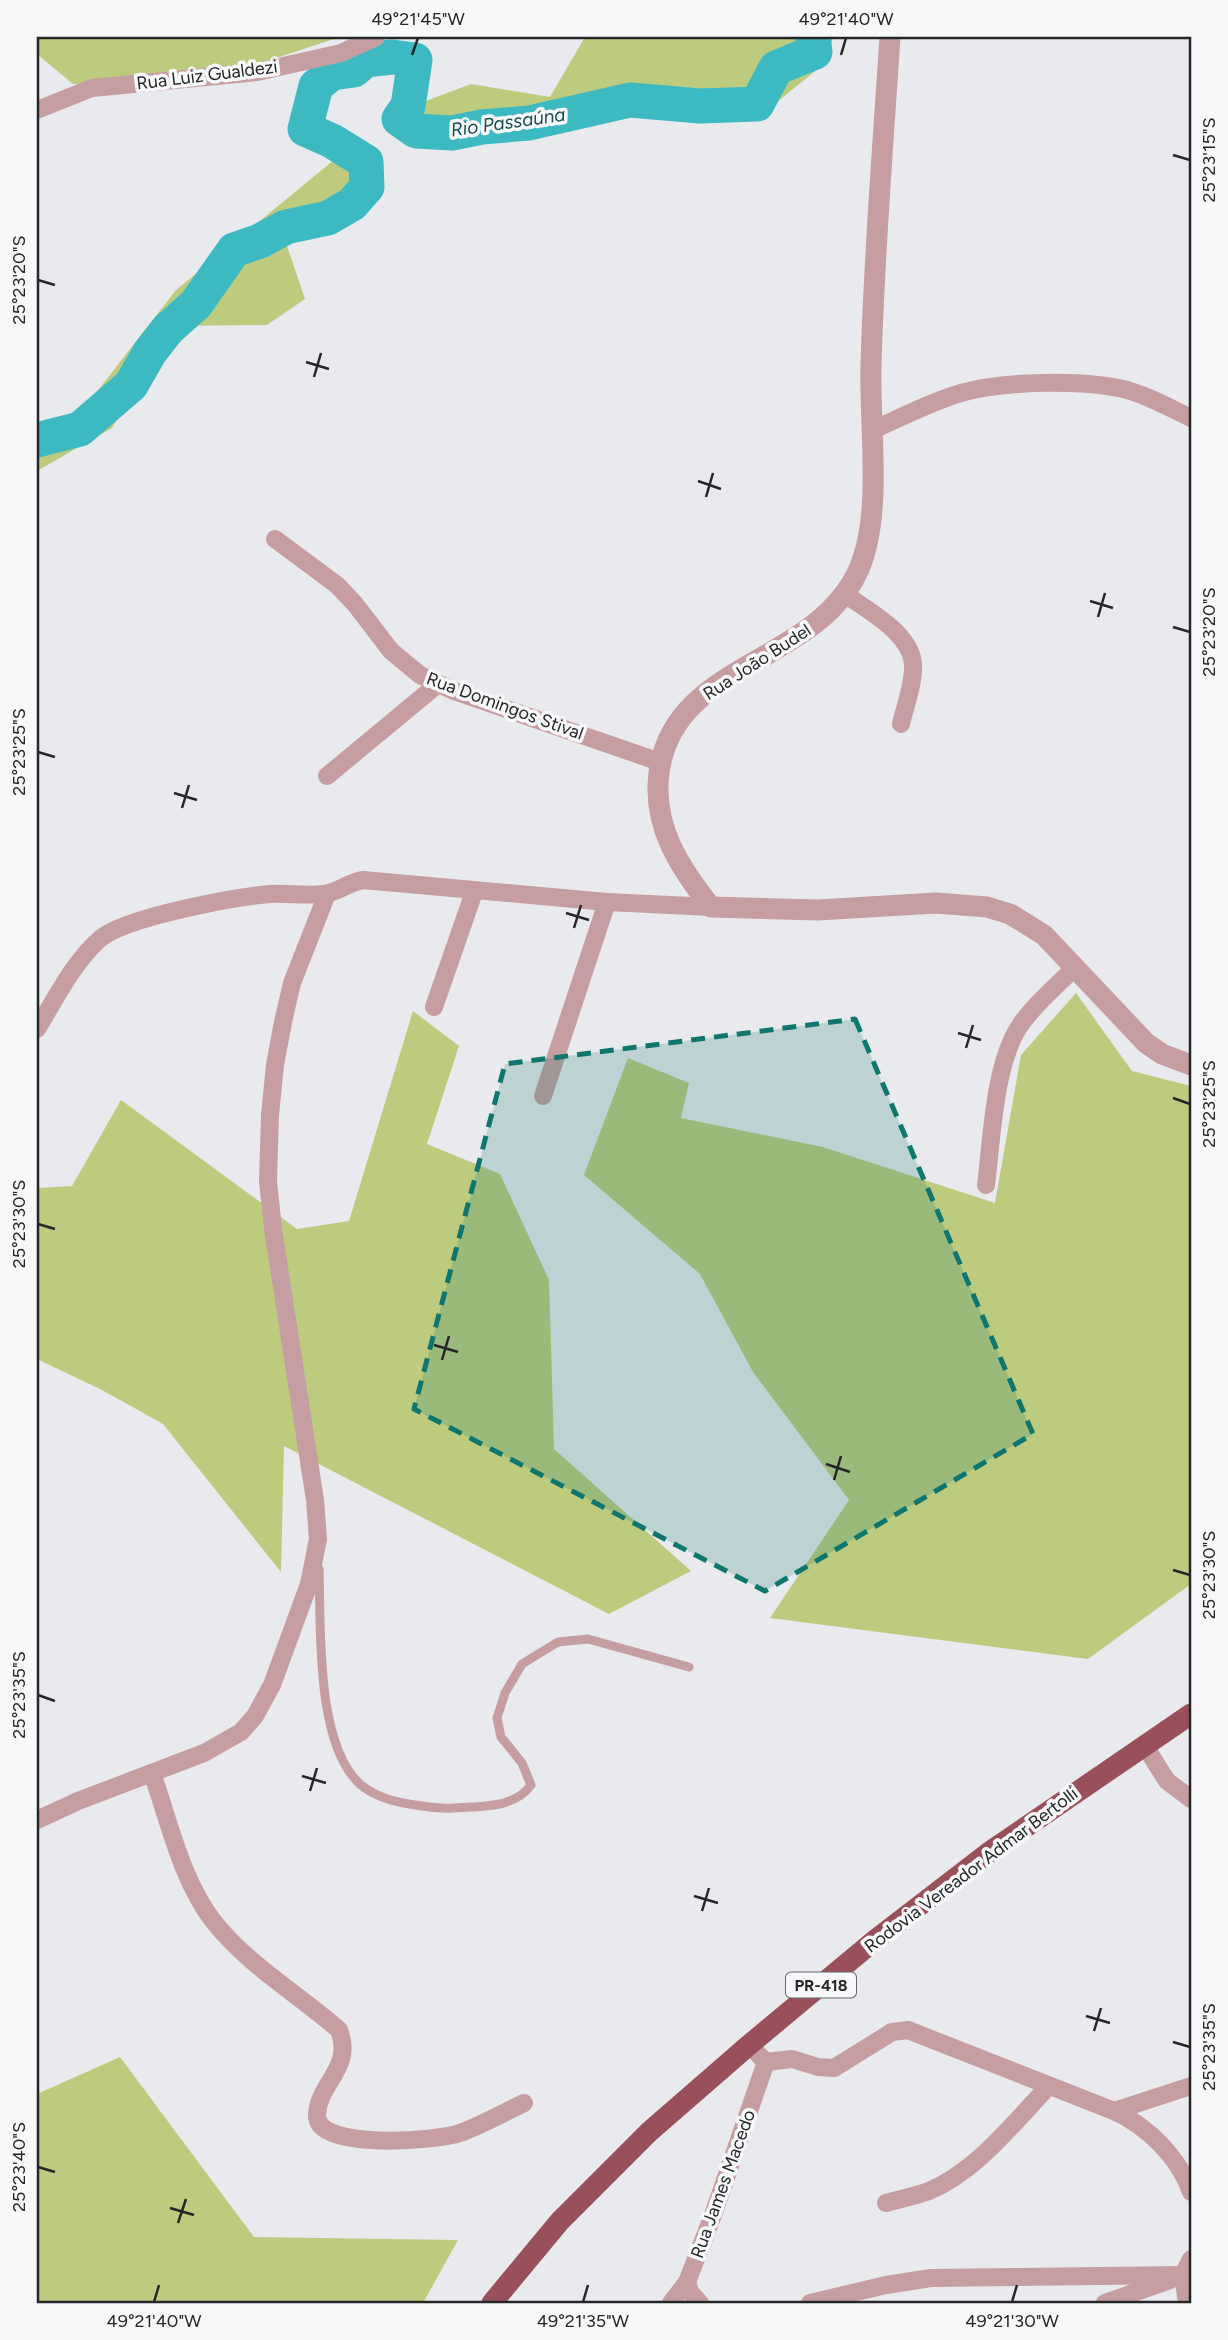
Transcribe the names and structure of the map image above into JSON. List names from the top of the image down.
{
  "streets": {
    "highway": ["Rodovia Vereador Admar Bertolli", "PR-418"],
    "street": [
      "Rua Luiz Gualdezi",
      "Rua João Budel",
      "Rua Domingos Stival",
      "Rua James Macedo"
    ]
  },
  "crossings": [
    ["Rua João Budel", "Rua Domingos Stival"]
  ],
  "water": ["Rio Passaúna"],
  "coordinates": [
    "49°21'45\"W",
    "49°21'40\"W",
    "25°23'15\"S",
    "25°23'20\"S",
    "25°23'25\"S",
    "25°23'30\"S",
    "25°23'35\"S",
    "25°23'40\"S",
    "49°21'35\"W",
    "49°21'30\"W"
  ]
}
